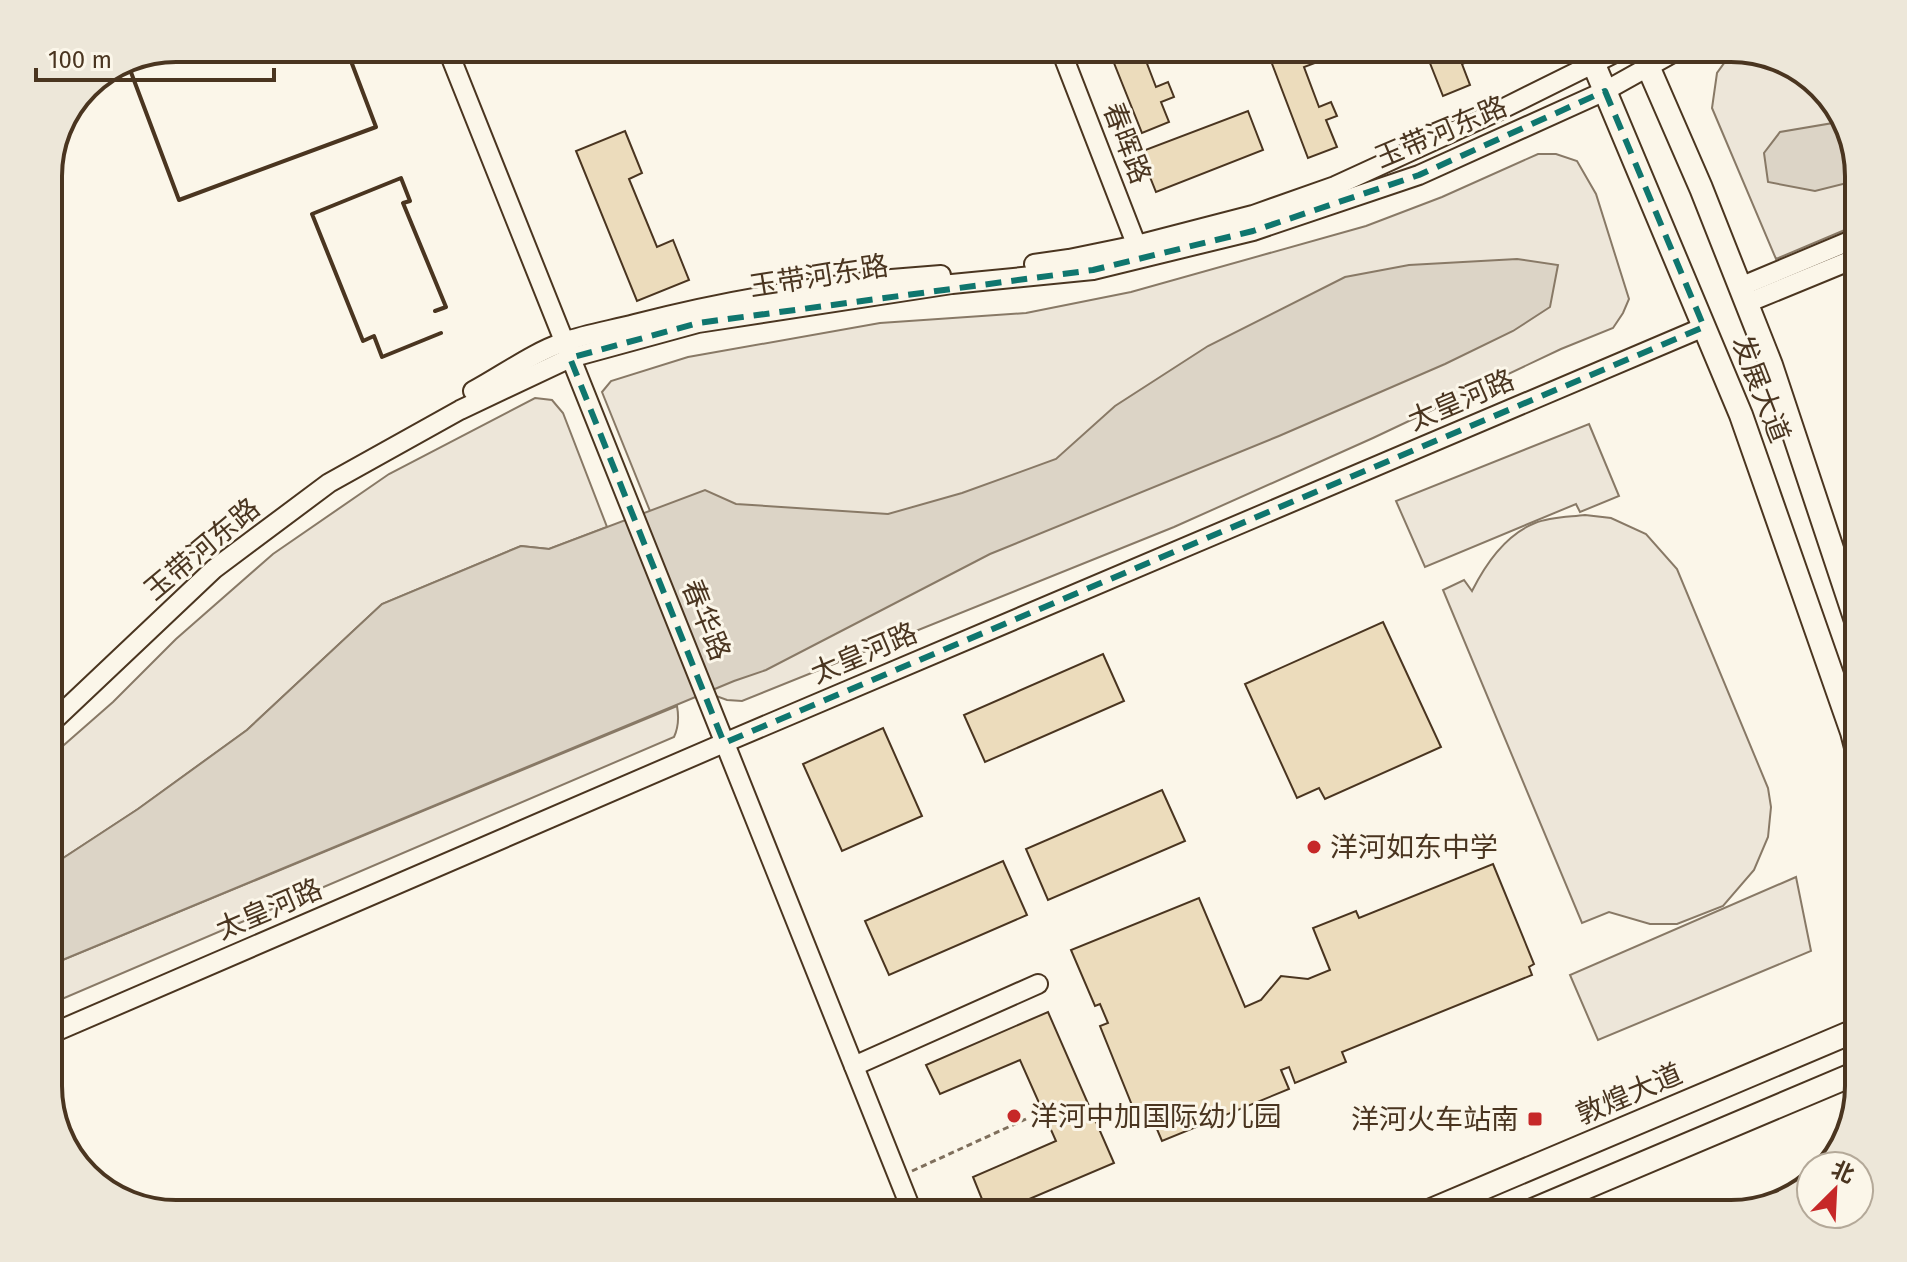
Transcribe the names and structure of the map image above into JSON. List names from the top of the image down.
{
  "streets": {
    "main road": ["发展大道", "敦煌大道"],
    "street": [
      "玉带河东路",
      "春晖路",
      "太皇河路",
      "春华路"
    ]
  },
  "crossings": [
    ["玉带河东路", "春晖路"],
    ["玉带河东路", "发展大道"],
    ["玉带河东路", "春华路"],
    ["发展大道", "太皇河路"],
    ["太皇河路", "春华路"]
  ],
  "places": {
    "other": ["洋河如东中学", "洋河中加国际幼儿园"],
    "transit": ["洋河火车站南"]
  },
  "scale_bar": "100 m",
  "north": "top right"
}
